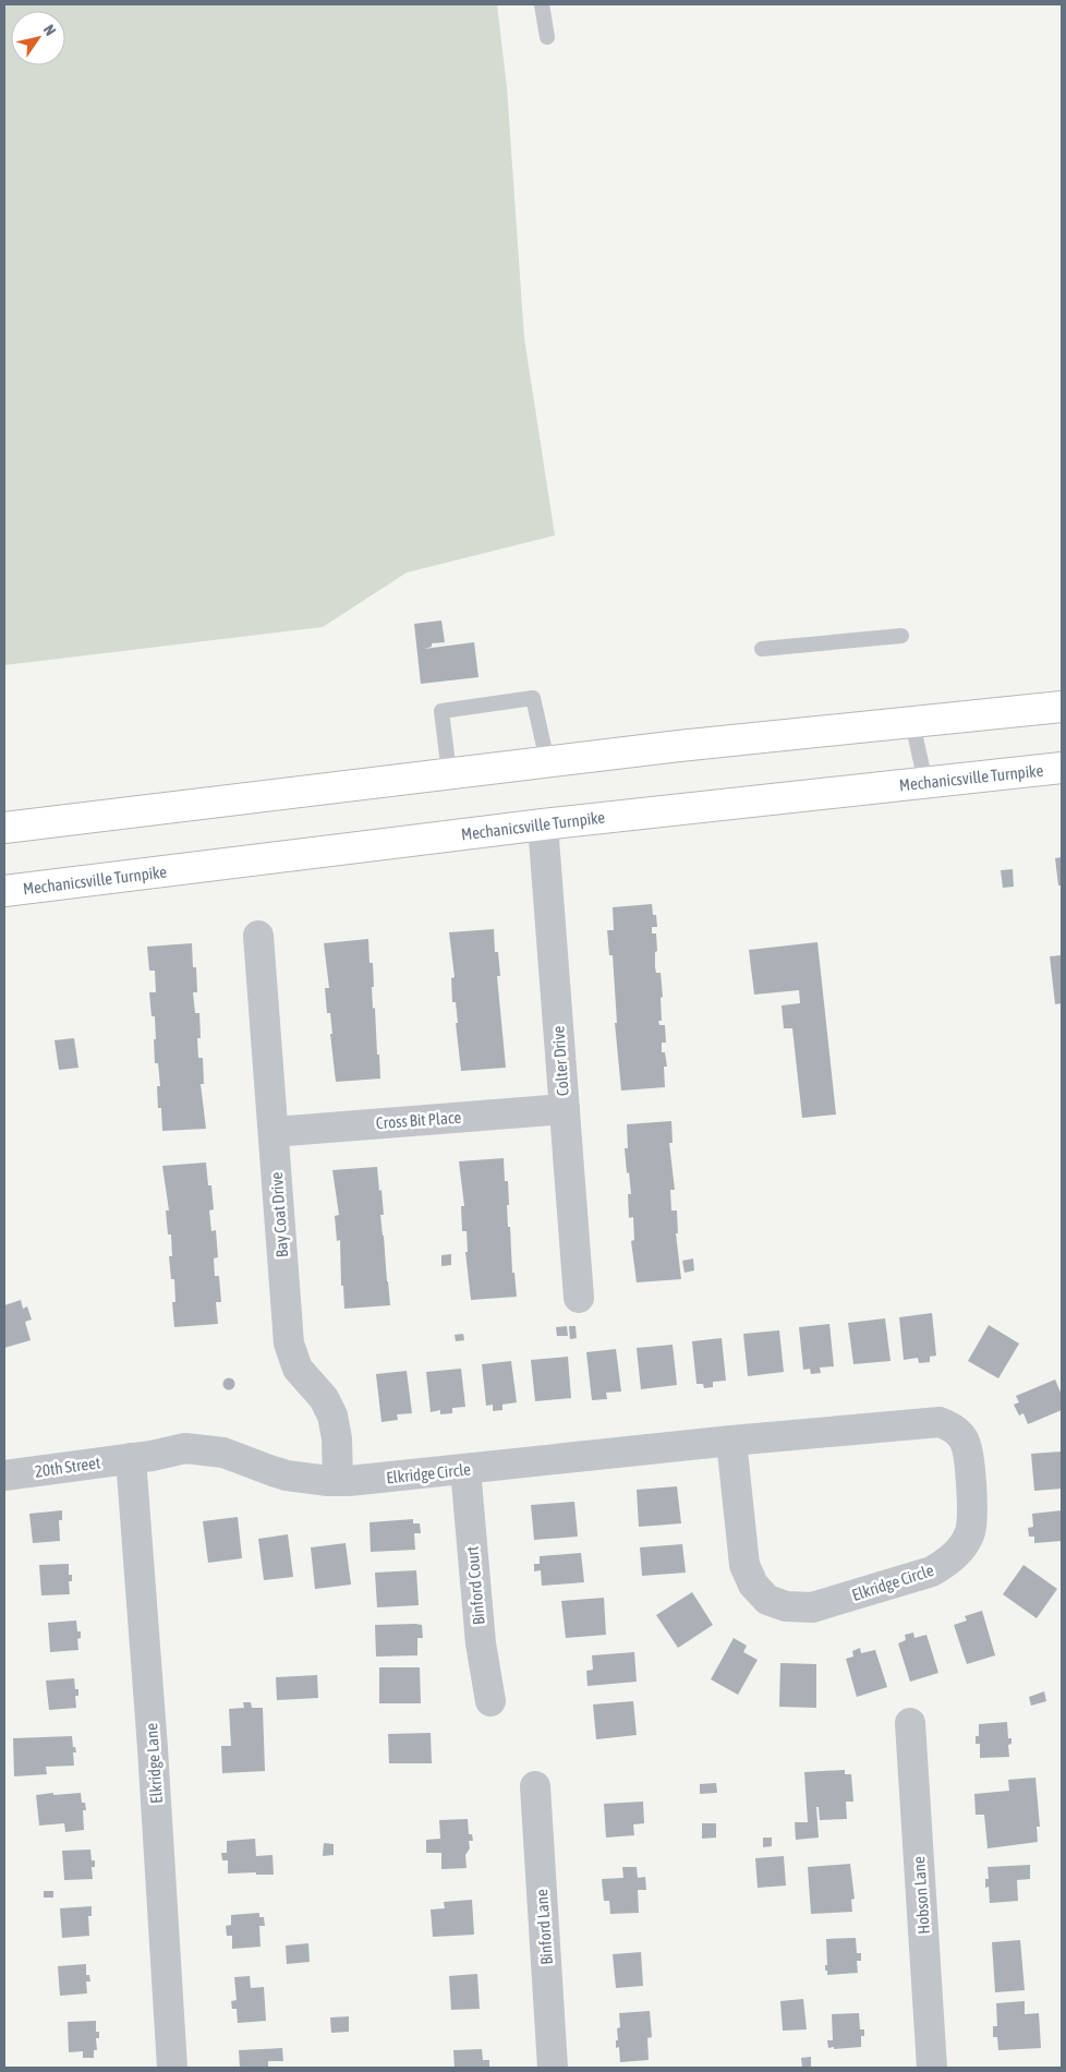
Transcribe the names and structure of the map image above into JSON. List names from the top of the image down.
{
  "streets": {
    "highway": ["Mechanicsville Turnpike"],
    "street": [
      "Colter Drive",
      "Cross Bit Place",
      "Bay Coat Drive",
      "20th Street",
      "Elkridge Circle",
      "Binford Court",
      "Elkridge Lane",
      "Hobson Lane",
      "Binford Lane"
    ]
  },
  "crossings": [
    ["Mechanicsville Turnpike", "Colter Drive"],
    ["Colter Drive", "Cross Bit Place"],
    ["Cross Bit Place", "Bay Coat Drive"],
    ["Bay Coat Drive", "Elkridge Circle"],
    ["20th Street", "Elkridge Circle"],
    ["20th Street", "Elkridge Lane"],
    ["Elkridge Circle", "Binford Court"],
    ["Elkridge Circle", "Elkridge Lane"]
  ],
  "north": "top right"
}
